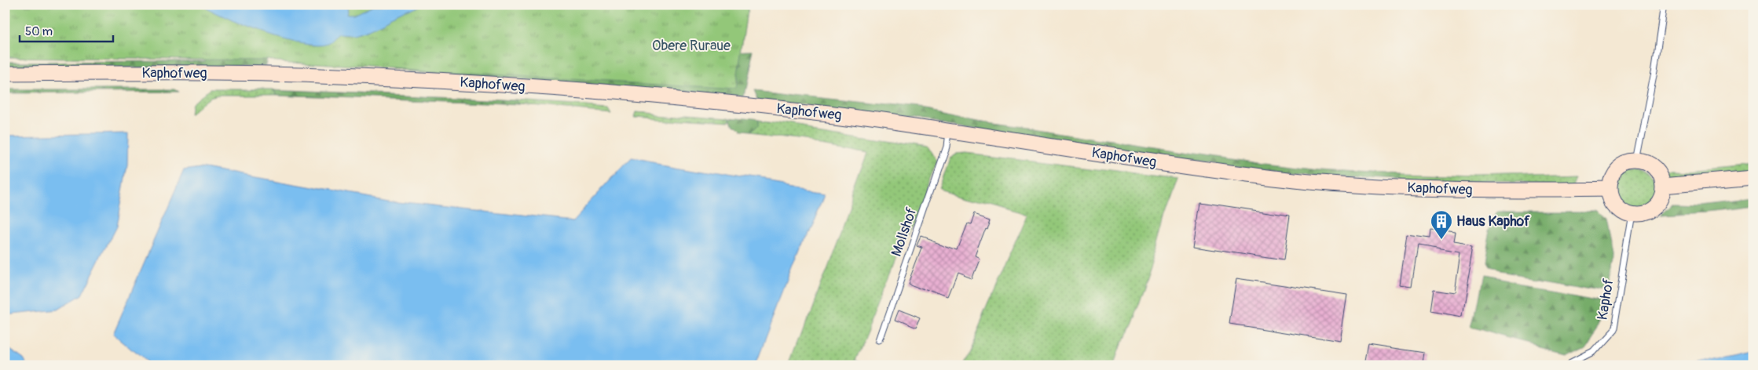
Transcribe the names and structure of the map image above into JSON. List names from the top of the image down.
{
  "streets": {
    "main road": ["Kaphofweg"],
    "lane": ["Mollshof", "Kaphof"]
  },
  "crossings": [
    ["Kaphofweg", "Mollshof"],
    ["Kaphofweg", "Kaphof"]
  ],
  "parks": ["Obere Ruraue"],
  "places": {
    "building": ["Haus Kaphof"]
  },
  "scale_bar": "50 m"
}
